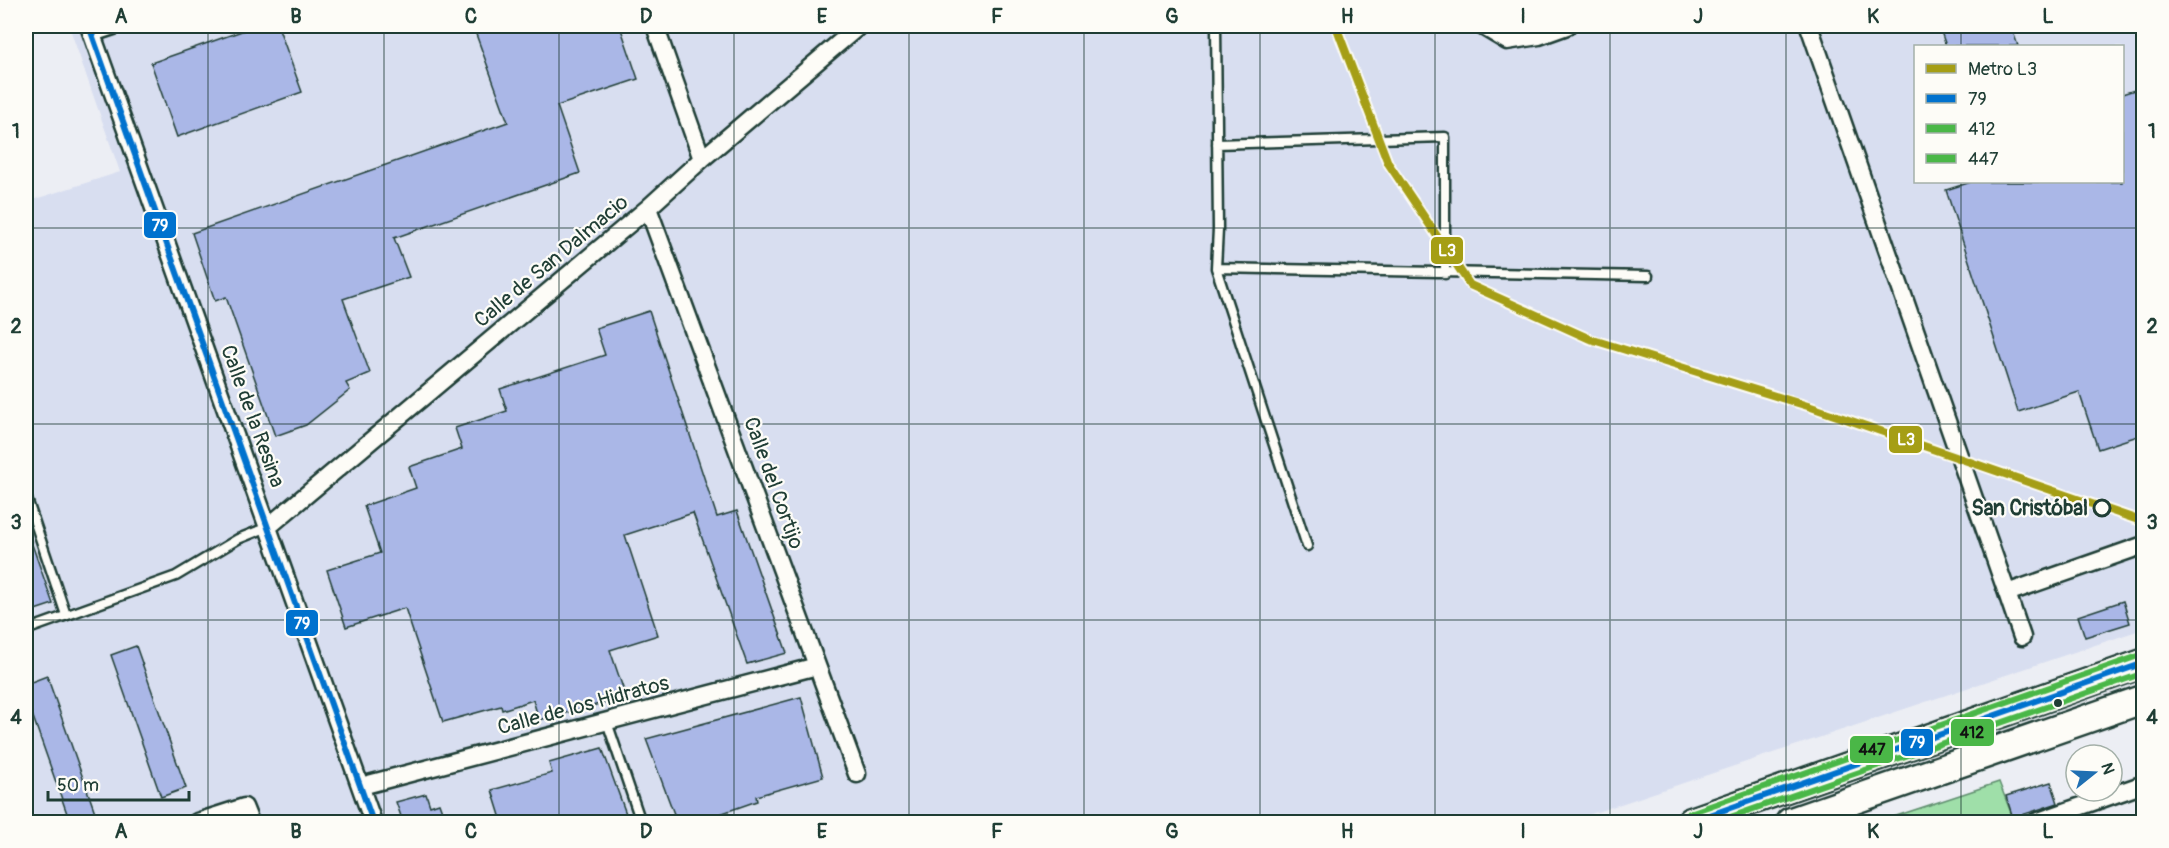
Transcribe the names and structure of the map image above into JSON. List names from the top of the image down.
{
  "streets": {
    "street": [
      "Calle de San Dalmacio",
      "Calle de la Resina",
      "Calle del Cortijo",
      "Calle de los Hidratos"
    ]
  },
  "crossings": [
    ["Calle de San Dalmacio", "Calle de la Resina"],
    ["Calle de San Dalmacio", "Calle del Cortijo"],
    ["Calle de la Resina", "Calle de los Hidratos"],
    ["Calle del Cortijo", "Calle de los Hidratos"]
  ],
  "places": ["San Cristóbal"],
  "lines": [
    "metro line L3",
    "transit line 79",
    "transit line 447",
    "transit line 412"
  ],
  "legend": [
    "Metro L3",
    "79",
    "412",
    "447"
  ],
  "scale_bar": "50 m",
  "north": "right",
  "grid": {
    "columns": [
      "A",
      "B",
      "C",
      "D",
      "E",
      "F",
      "G",
      "H",
      "I",
      "J",
      "K",
      "L"
    ],
    "rows": [
      "1",
      "2",
      "3",
      "4"
    ]
  }
}
